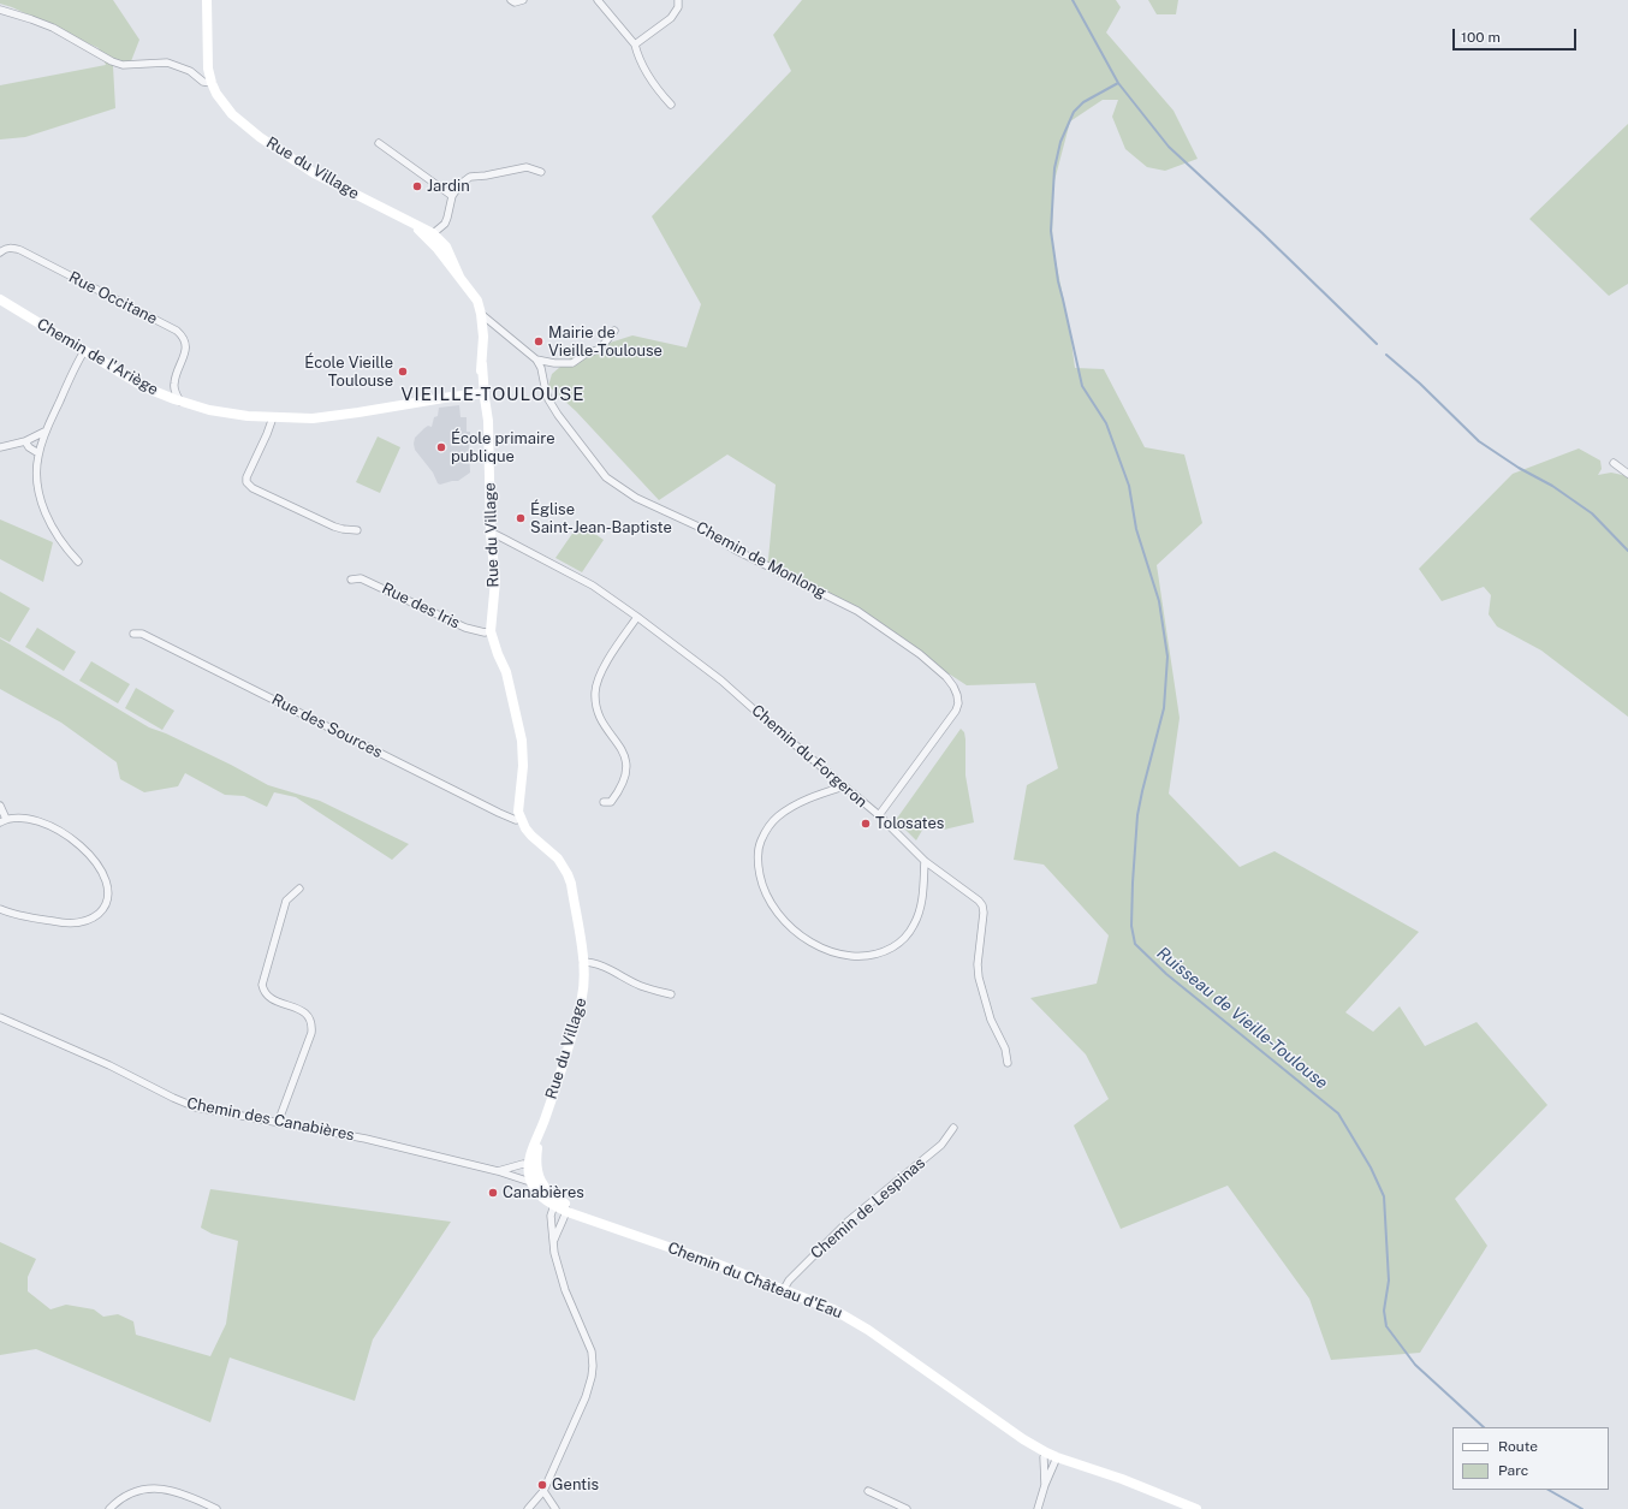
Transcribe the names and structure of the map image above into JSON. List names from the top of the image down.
{
  "streets": {
    "street": [
      "Rue du Village",
      "Rue Occitane",
      "Chemin de l'Ariège",
      "Chemin de Monlong",
      "Rue des Iris",
      "Rue des Sources",
      "Chemin du Forgeron",
      "Chemin des Canabières",
      "Chemin de Lespinas",
      "Chemin du Château d'Eau"
    ]
  },
  "crossings": [
    ["Rue du Village", "Chemin de l'Ariège"],
    ["Rue du Village", "Rue des Iris"],
    ["Rue du Village", "Rue des Sources"],
    ["Rue du Village", "Chemin du Forgeron"],
    ["Rue du Village", "Chemin des Canabières"],
    ["Rue du Village", "Chemin du Château d'Eau"],
    ["Chemin de Monlong", "Chemin du Forgeron"],
    ["Chemin des Canabières", "Chemin du Château d'Eau"],
    ["Chemin de Lespinas", "Chemin du Château d'Eau"]
  ],
  "districts": ["VIEILLE-TOULOUSE"],
  "water": ["Ruisseau de Vieille-Toulouse"],
  "places": [
    "Jardin",
    "Mairie de Vieille-Toulouse",
    "École Vieille Toulouse",
    "École primaire publique",
    "Église Saint-Jean-Baptiste",
    "Tolosates",
    "Canabières",
    "Gentis"
  ],
  "legend": ["Route", "Parc"],
  "scale_bar": "100 m"
}
